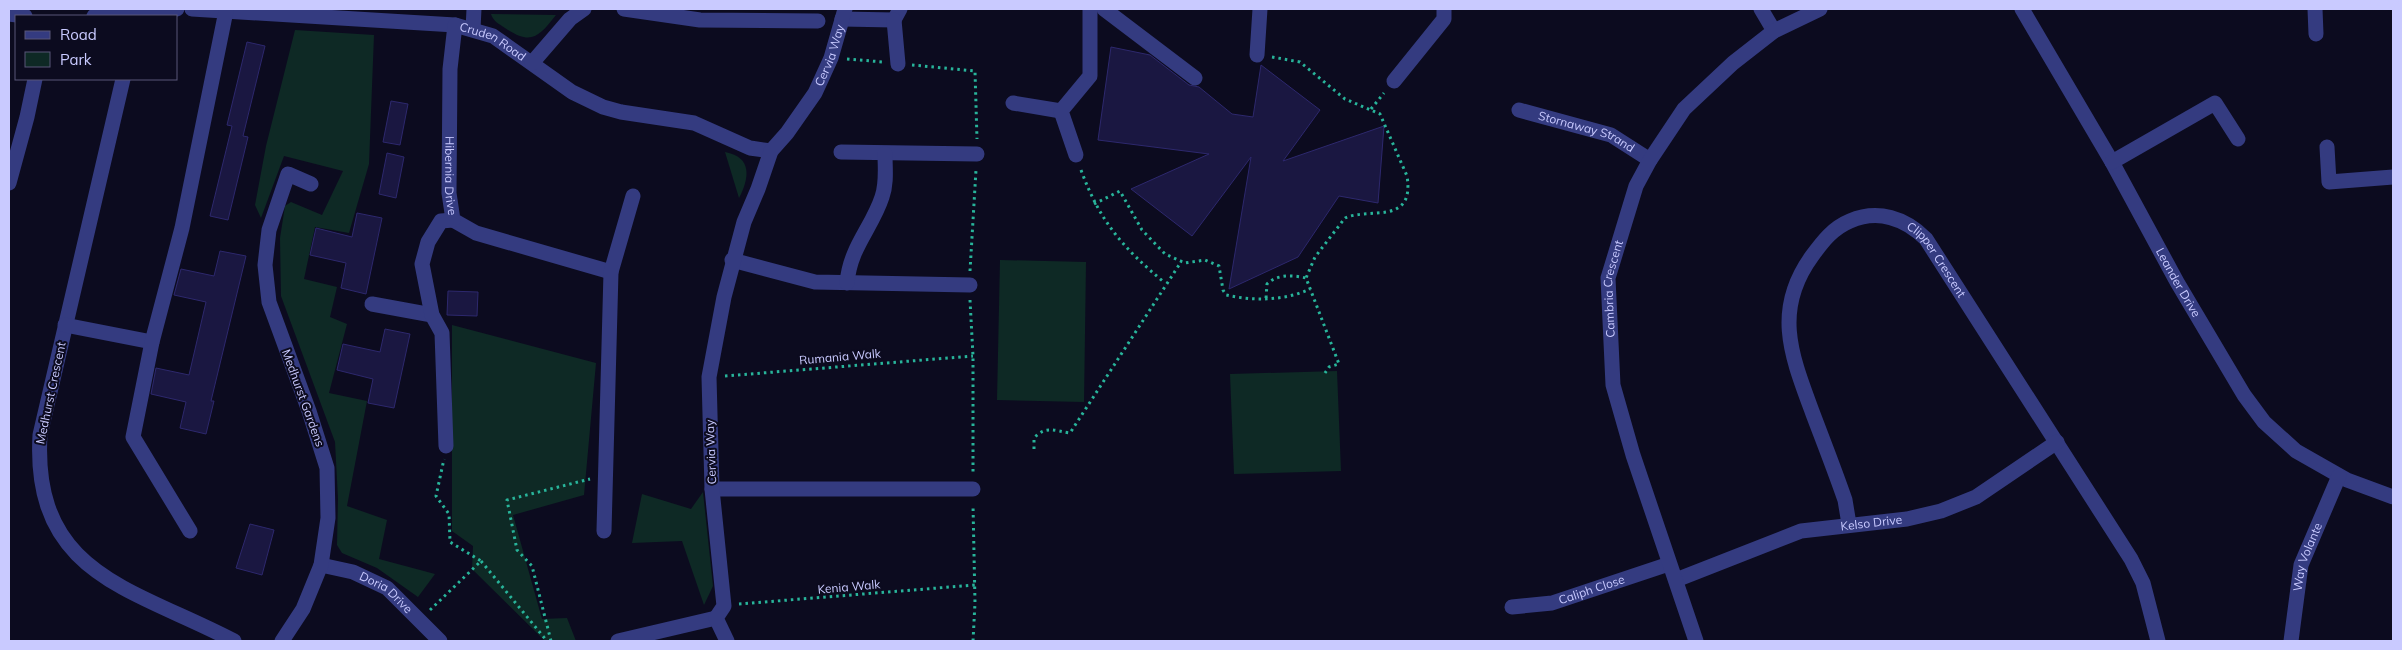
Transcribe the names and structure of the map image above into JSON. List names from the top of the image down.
{
  "streets": {
    "street": [
      "Cruden Road",
      "Cervia Way",
      "Stornaway Strand",
      "Hibernia Drive",
      "Clipper Crescent",
      "Leander Drive",
      "Cambria Crescent",
      "Medhurst Crescent",
      "Medhurst Gardens",
      "Kelso Drive",
      "Way Volante",
      "Caliph Close",
      "Doria Drive"
    ],
    "path": ["Rumania Walk", "Kenia Walk"]
  },
  "crossings": [
    ["Cruden Road", "Cervia Way"],
    ["Cruden Road", "Hibernia Drive"],
    ["Cervia Way", "Rumania Walk"],
    ["Cervia Way", "Kenia Walk"],
    ["Stornaway Strand", "Cambria Crescent"],
    ["Clipper Crescent", "Kelso Drive"],
    ["Leander Drive", "Way Volante"],
    ["Cambria Crescent", "Kelso Drive"],
    ["Cambria Crescent", "Caliph Close"],
    ["Medhurst Gardens", "Doria Drive"]
  ],
  "legend": ["Road", "Park"]
}
